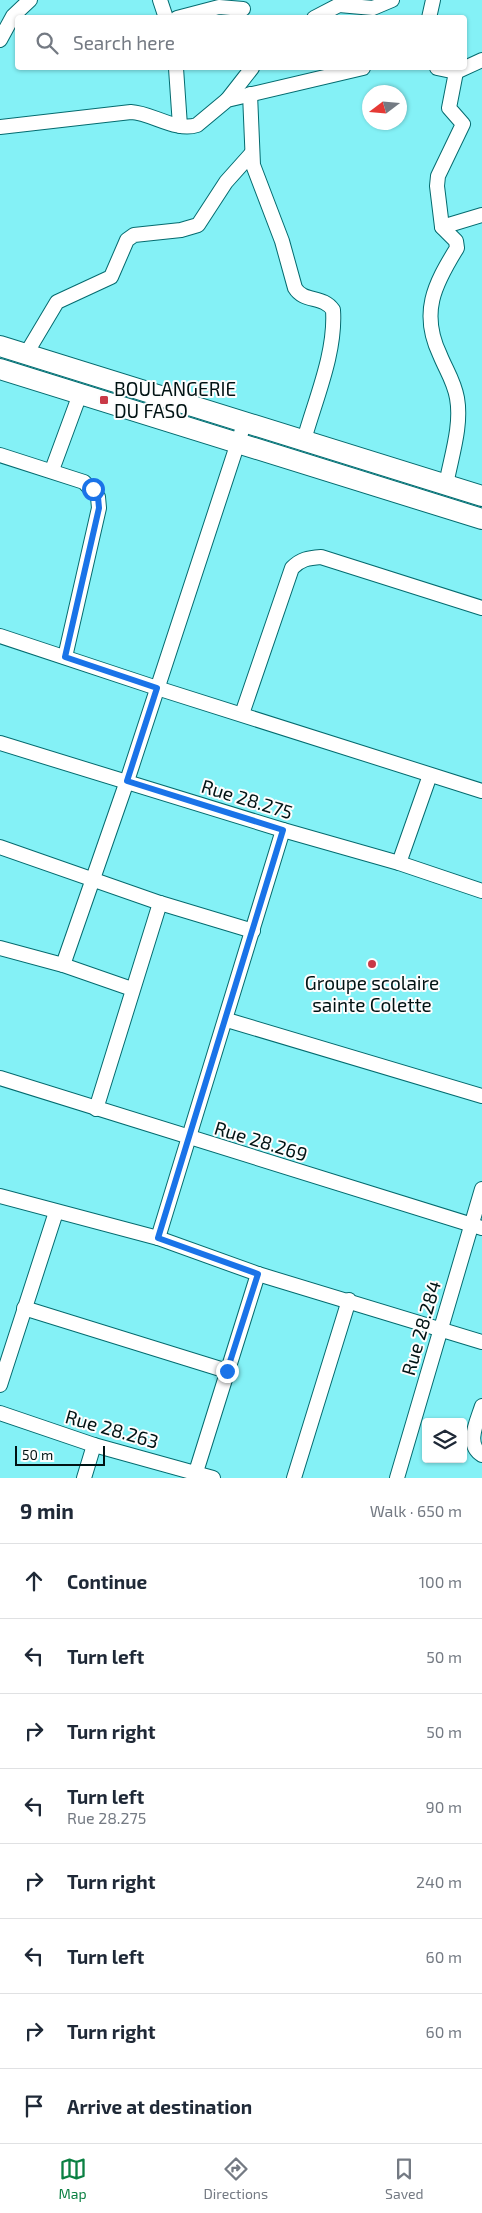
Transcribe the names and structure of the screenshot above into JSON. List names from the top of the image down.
{
  "streets": {
    "street": [
      "Rue 28.275",
      "Rue 28.269",
      "Rue 28.284",
      "Rue 28.263"
    ]
  },
  "crossings": [
    ["Rue 28.269", "Rue 28.284"]
  ],
  "places": {
    "transit": ["BOULANGERIE DU FASO"],
    "other": ["Groupe scolaire sainte Colette"]
  },
  "scale_bar": "50 m",
  "north": "left",
  "page": {
    "search": "Search here",
    "scale": "50 m",
    "heading": ["9 min", "Walk · 650 m"],
    "list": [
      ["Continue", "100 m"],
      ["Turn left", "50 m"],
      ["Turn right", "50 m"],
      ["Turn left", "Rue 28.275", "90 m"],
      ["Turn right", "240 m"],
      ["Turn left", "60 m"],
      ["Turn right", "60 m"],
      "Arrive at destination"
    ],
    "nav": ["Map", "Directions", "Saved"]
  }
}
